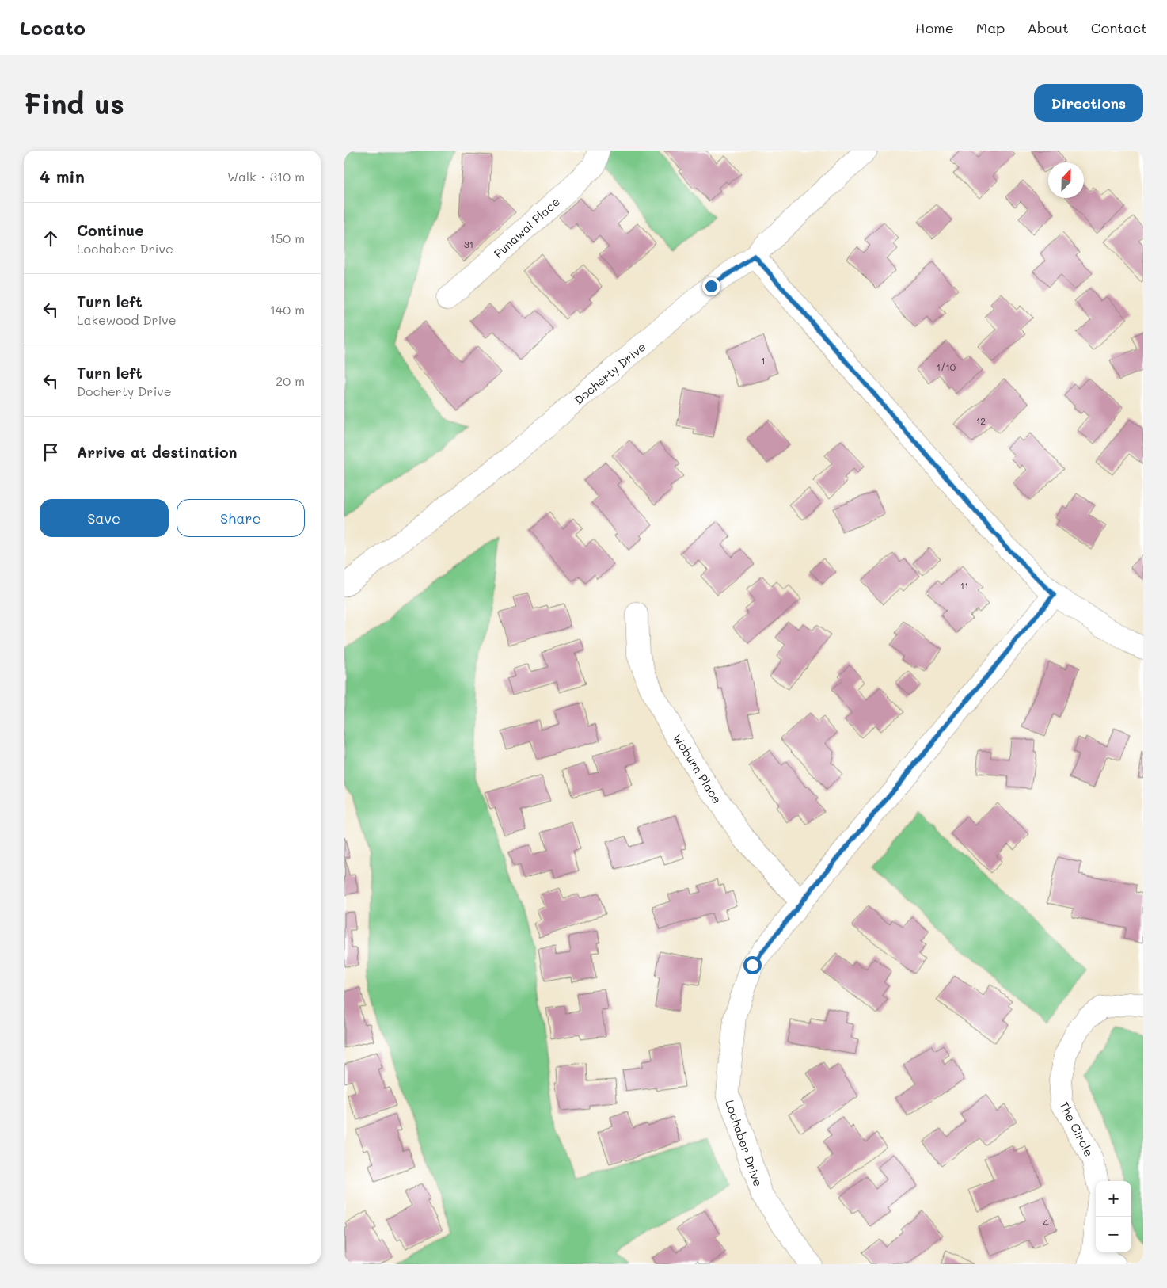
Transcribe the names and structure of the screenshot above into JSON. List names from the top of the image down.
{
  "streets": {
    "street": [
      "Punawai Place",
      "Docherty Drive",
      "Woburn Place",
      "The Circle",
      "Lochaber Drive"
    ]
  },
  "crossings": [
    ["Woburn Place", "Lochaber Drive"]
  ],
  "house_numbers": [
    "31",
    "1",
    "1/10",
    "12",
    "11",
    "4"
  ],
  "north": "top",
  "page": {
    "header": "Locato",
    "nav": [
      "Home",
      "Map",
      "About",
      "Contact"
    ],
    "buttons": [
      "Directions",
      ["Save", "Share"]
    ],
    "title": "Find us",
    "heading": ["4 min", "Walk · 310 m"],
    "list": [
      ["Continue", "Lochaber Drive", "150 m"],
      ["Turn left", "Lakewood Drive", "140 m"],
      ["Turn left", "Docherty Drive", "20 m"],
      "Arrive at destination"
    ],
    "map_buttons": ["+", "−"]
  }
}
